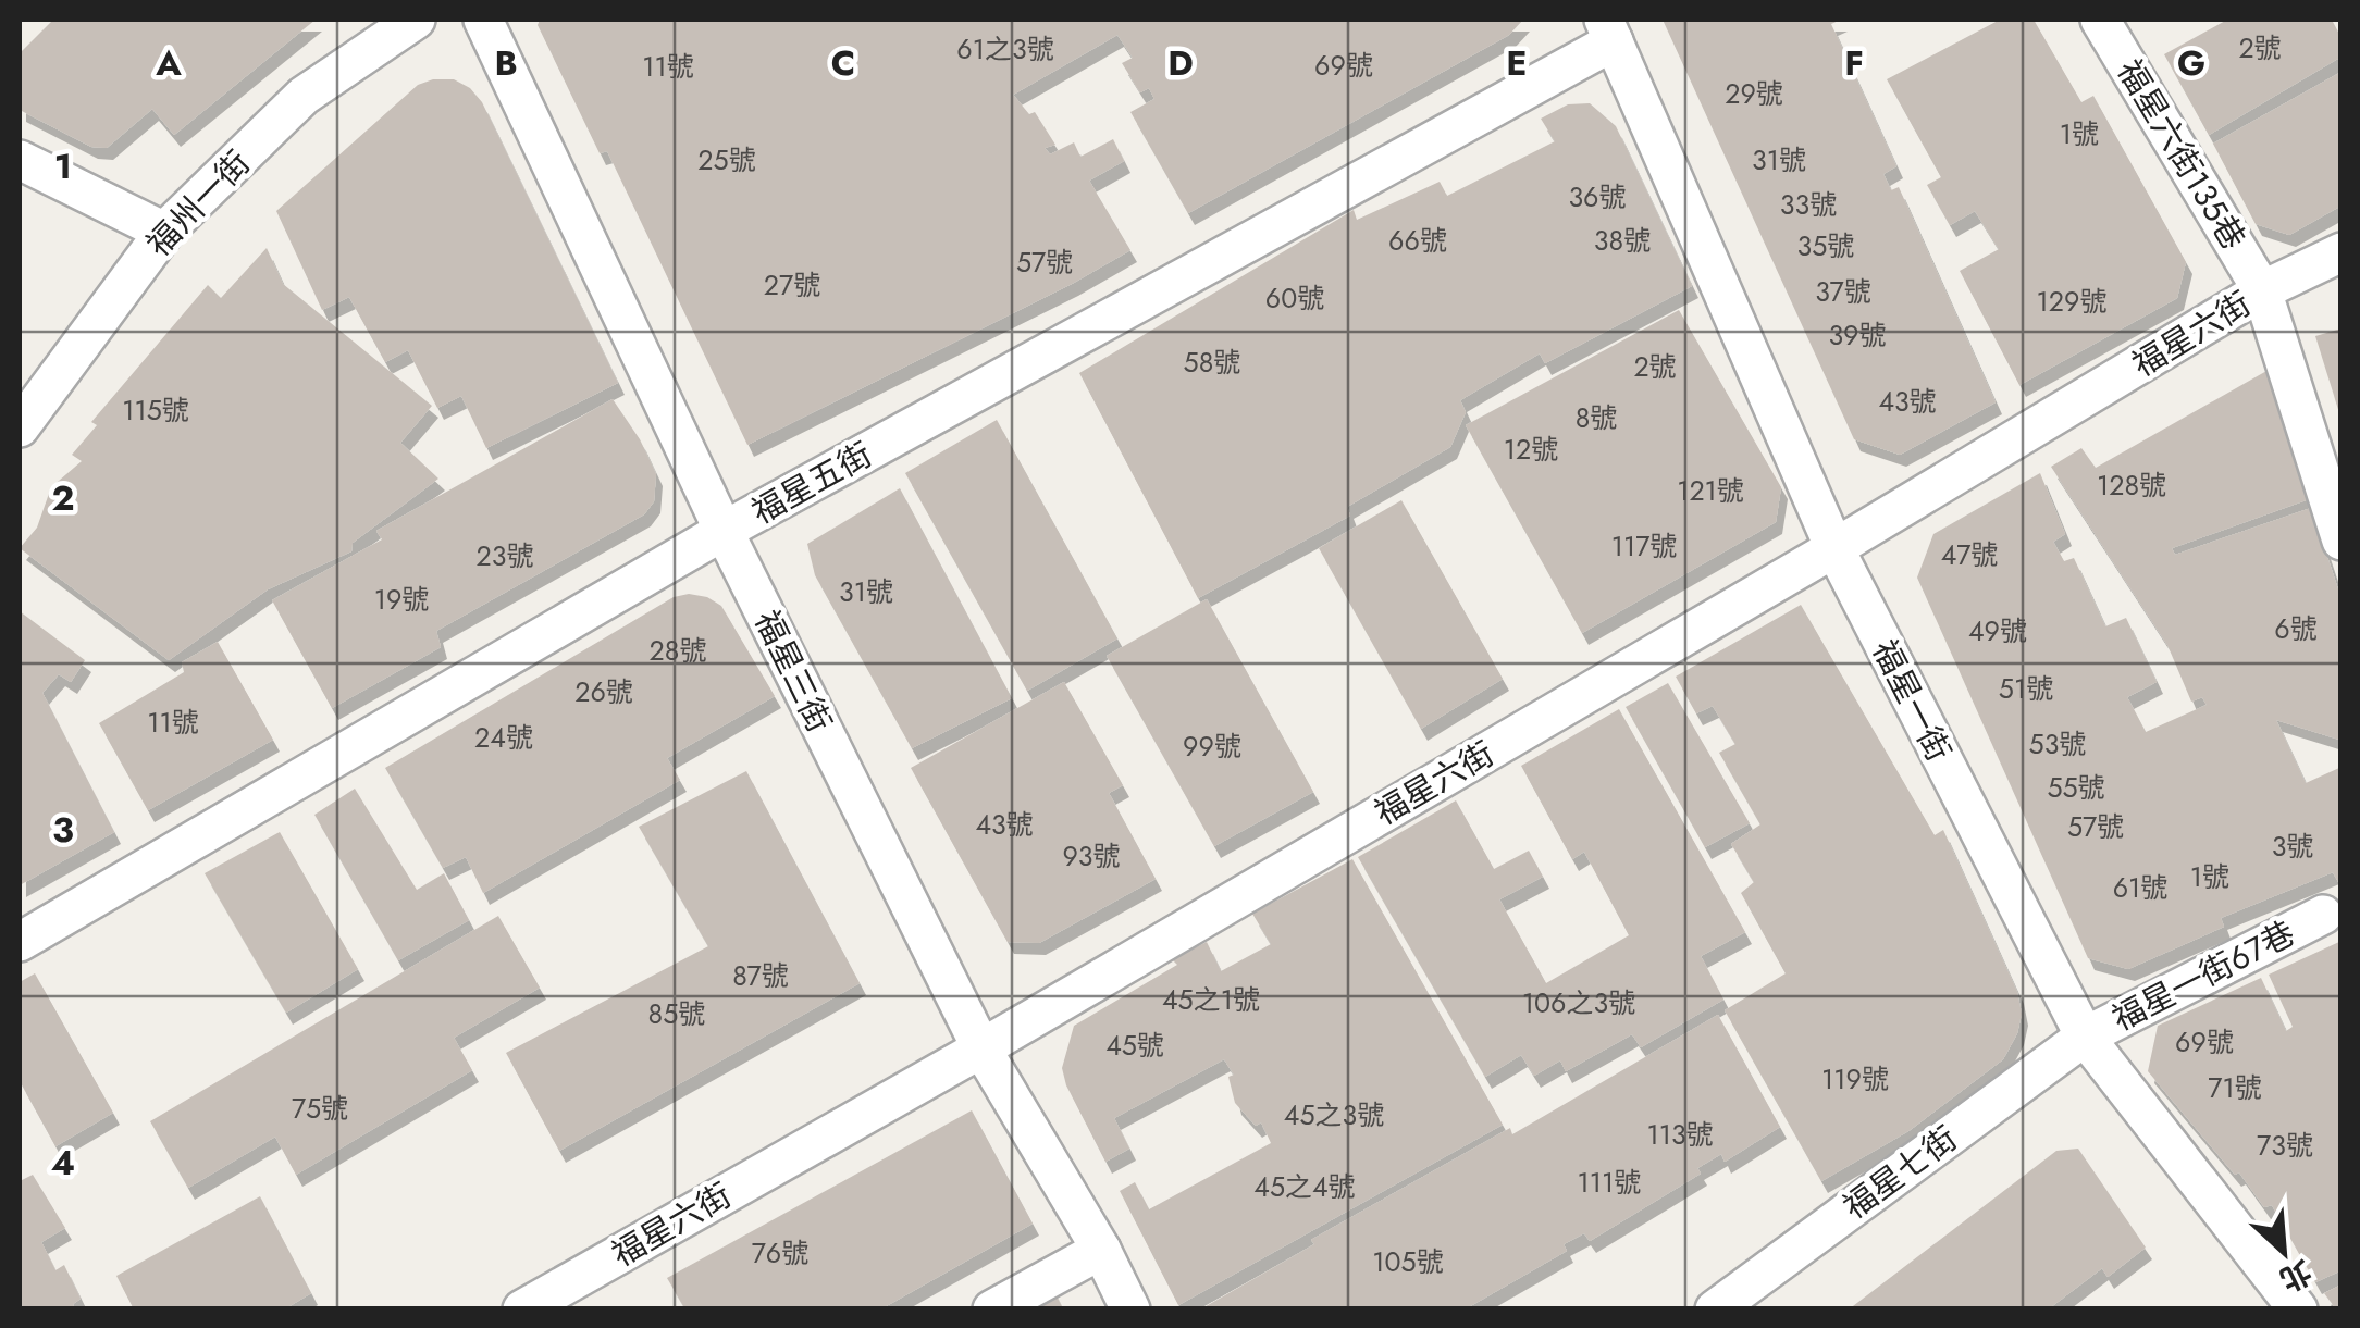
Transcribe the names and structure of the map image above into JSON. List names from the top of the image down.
{
  "streets": {
    "lane": [
      "福星六街135巷",
      "福州一街",
      "福星六街",
      "福星五街",
      "福星三街",
      "福星一街",
      "福星一街67巷",
      "福星七街"
    ]
  },
  "crossings": [
    ["福星六街135巷", "福星六街"],
    ["福星六街", "福星三街"],
    ["福星六街", "福星一街"],
    ["福星五街", "福星三街"],
    ["福星五街", "福星一街"],
    ["福星一街", "福星一街67巷"],
    ["福星一街", "福星七街"],
    ["福星一街67巷", "福星七街"]
  ],
  "house_numbers": [
    "2號",
    "61之3號",
    "69號",
    "11號",
    "29號",
    "1號",
    "25號",
    "31號",
    "36號",
    "33號",
    "66號",
    "38號",
    "35號",
    "57號",
    "27號",
    "37號",
    "60號",
    "129號",
    "39號",
    "58號",
    "2號",
    "43號",
    "115號",
    "8號",
    "12號",
    "128號",
    "121號",
    "117號",
    "47號",
    "23號",
    "31號",
    "19號",
    "6號",
    "49號",
    "28號",
    "51號",
    "26號",
    "11號",
    "24號",
    "53號",
    "99號",
    "55號",
    "43號",
    "57號",
    "3號",
    "93號",
    "1號",
    "61號",
    "87號",
    "45之1號",
    "106之3號",
    "85號",
    "69號",
    "45號",
    "119號",
    "71號",
    "75號",
    "45之3號",
    "113號",
    "73號",
    "111號",
    "45之4號",
    "76號",
    "105號"
  ],
  "north": "bottom right",
  "grid": {
    "columns": [
      "A",
      "B",
      "C",
      "D",
      "E",
      "F",
      "G"
    ],
    "rows": [
      "1",
      "2",
      "3",
      "4"
    ]
  }
}
